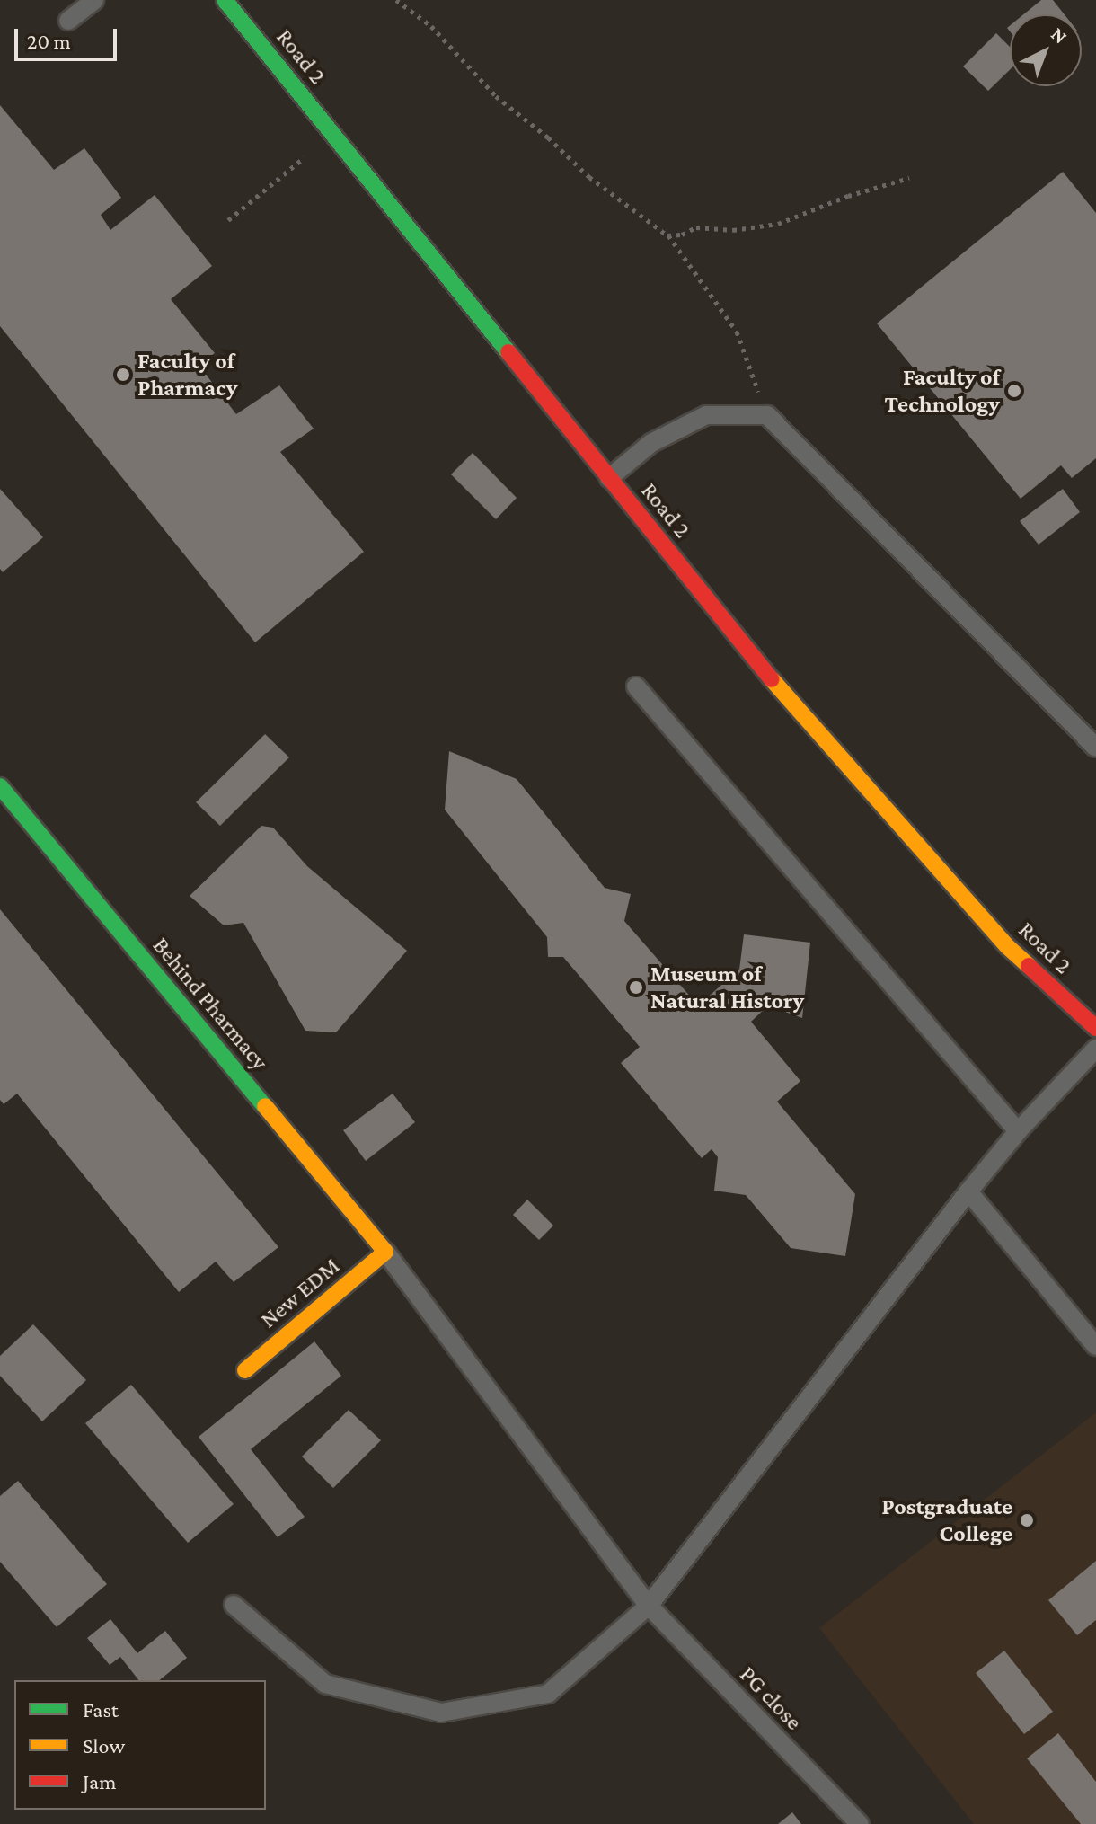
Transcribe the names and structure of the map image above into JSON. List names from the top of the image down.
{
  "streets": {
    "street": ["Road 2", "Behind Pharmacy", "New EDM"],
    "lane": ["PG close"]
  },
  "crossings": [
    ["Behind Pharmacy", "New EDM"],
    ["Behind Pharmacy", "PG close"],
    ["New EDM", "PG close"]
  ],
  "places": [
    "Faculty of Pharmacy",
    "Faculty of Technology",
    "Museum of Natural History",
    "Postgraduate College"
  ],
  "legend": ["Fast", "Slow", "Jam"],
  "scale_bar": "20 m",
  "north": "top right"
}
